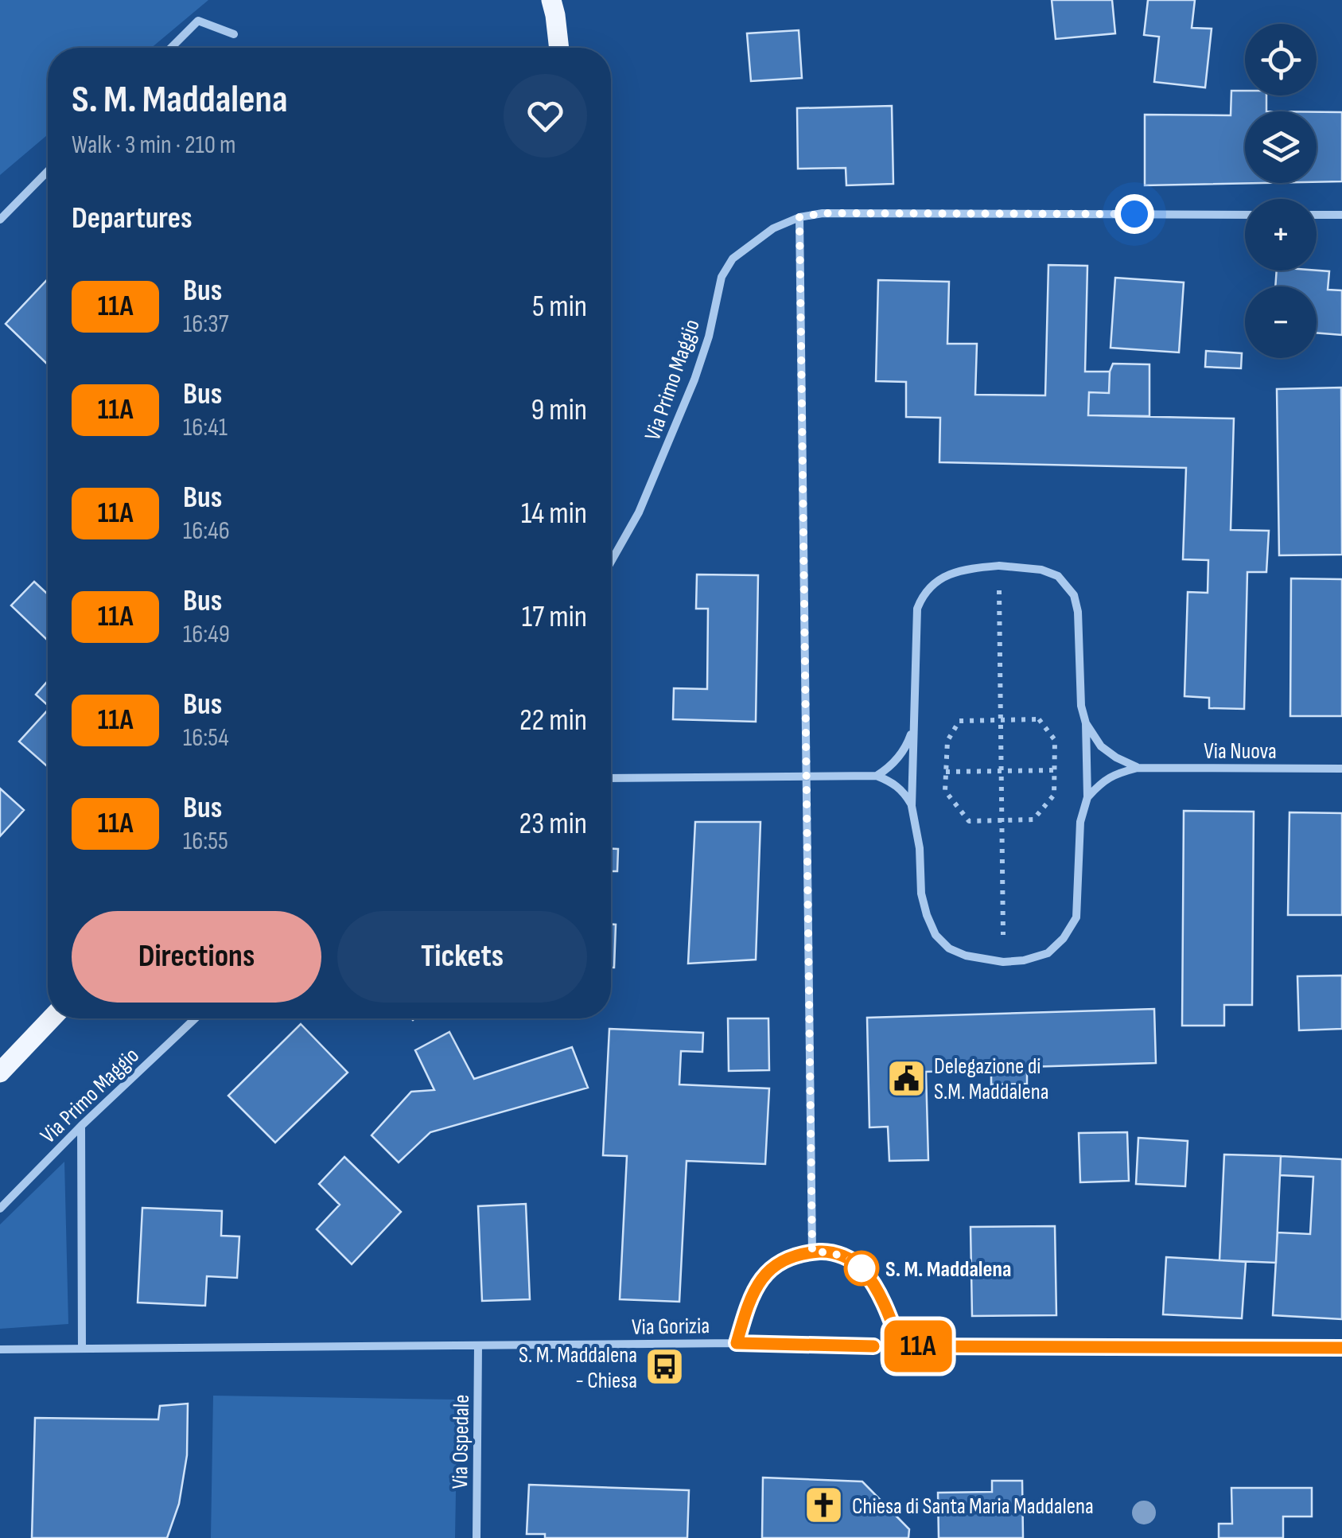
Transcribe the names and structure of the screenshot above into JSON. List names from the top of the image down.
{
  "streets": {
    "street": [
      "Via Primo Maggio",
      "Via Nuova",
      "Via Gorizia",
      "Via Ospedale"
    ]
  },
  "crossings": [
    ["Via Gorizia", "Via Ospedale"]
  ],
  "places": {
    "public building": ["Delegazione di S.M. Maddalena"],
    "other": ["S. M. Maddalena"],
    "bus stop": ["S. M. Maddalena - Chiesa"],
    "church": ["Chiesa di Santa Maria Maddalena"]
  },
  "lines": ["bus line 11A"],
  "page": {
    "on_map": "11A",
    "map_buttons": ["+", "−"],
    "heading": [
      ["S. M. Maddalena", "Walk · 3 min · 210 m"],
      "Departures"
    ],
    "list": [
      {
        "mark": "11A",
        "name": "Bus",
        "note": "16:37",
        "value": "5 min"
      },
      {
        "mark": "11A",
        "name": "Bus",
        "note": "16:41",
        "value": "9 min"
      },
      {
        "mark": "11A",
        "name": "Bus",
        "note": "16:46",
        "value": "14 min"
      },
      {
        "mark": "11A",
        "name": "Bus",
        "note": "16:49",
        "value": "17 min"
      },
      {
        "mark": "11A",
        "name": "Bus",
        "note": "16:54",
        "value": "22 min"
      },
      {
        "mark": "11A",
        "name": "Bus",
        "note": "16:55",
        "value": "23 min"
      }
    ],
    "buttons": ["Directions", "Tickets"]
  }
}
